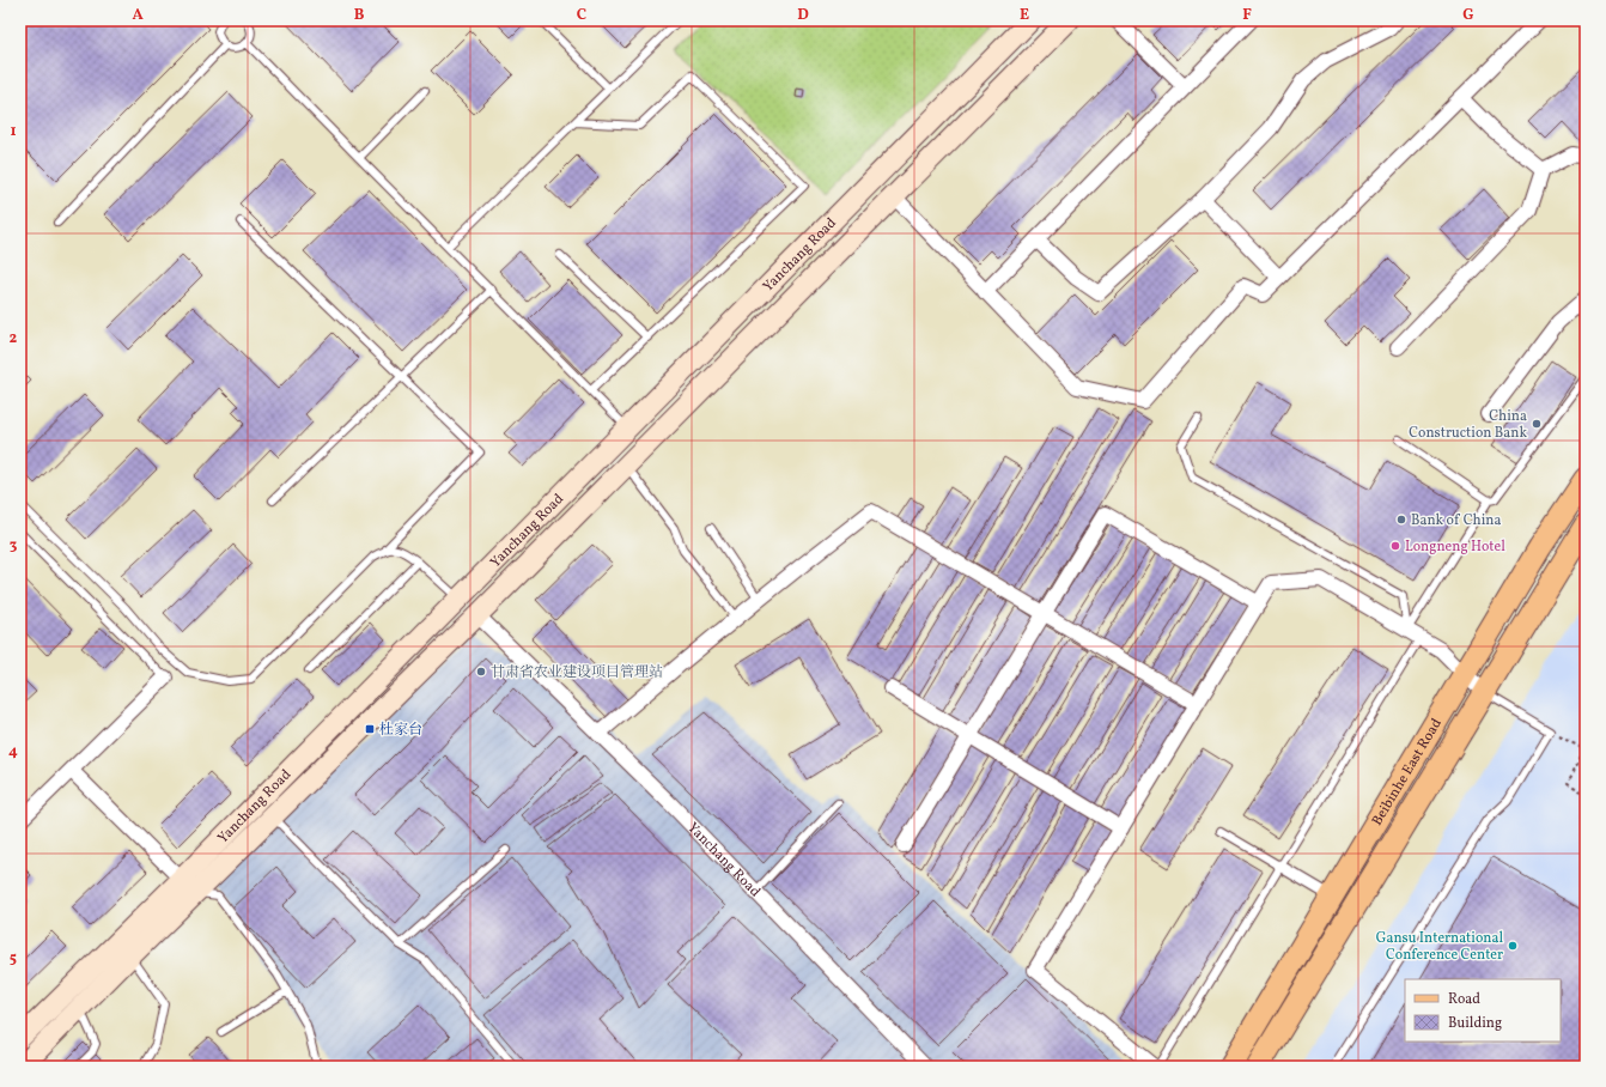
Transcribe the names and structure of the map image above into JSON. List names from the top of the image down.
{
  "streets": {
    "main road": ["Yanchang Road", "Beibinhe East Road"]
  },
  "places": {
    "other": [
      "China Construction Bank",
      "Bank of China",
      "Longneng Hotel",
      "甘肃省农业建设项目管理站",
      "Gansu International Conference Center"
    ],
    "transit": ["杜家台"]
  },
  "legend": ["Road", "Building"],
  "grid": {
    "columns": [
      "A",
      "B",
      "C",
      "D",
      "E",
      "F",
      "G"
    ],
    "rows": [
      "1",
      "2",
      "3",
      "4",
      "5"
    ]
  }
}
